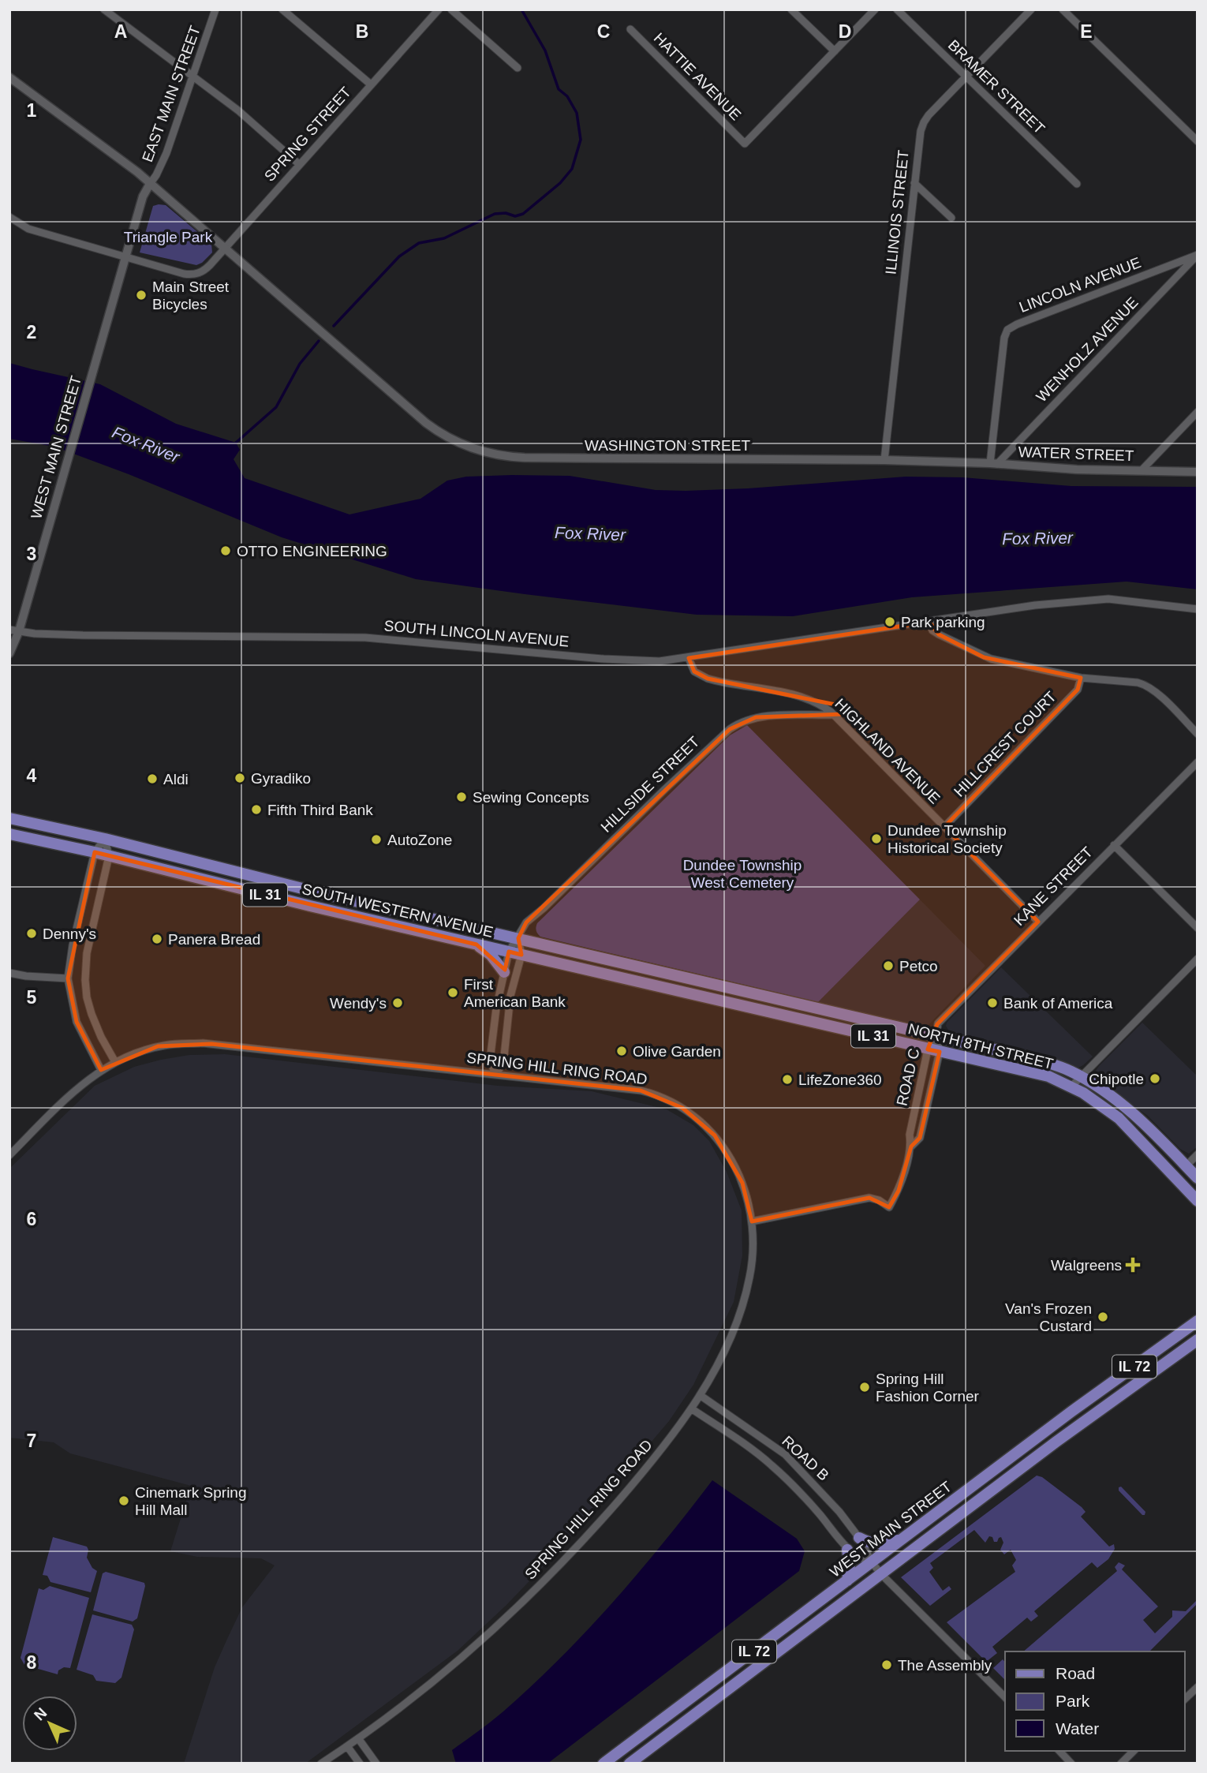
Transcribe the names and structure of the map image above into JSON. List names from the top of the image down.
{
  "streets": {
    "main road": [
      "WEST MAIN STREET",
      "IL 31",
      "SOUTH WESTERN AVENUE",
      "NORTH 8TH STREET",
      "IL 72"
    ],
    "street": [
      "HATTIE AVENUE",
      "BRAMER STREET",
      "EAST MAIN STREET",
      "SPRING STREET",
      "ILLINOIS STREET",
      "LINCOLN AVENUE",
      "WENHOLZ AVENUE",
      "WASHINGTON STREET",
      "WATER STREET",
      "SOUTH LINCOLN AVENUE",
      "HILLCREST COURT",
      "HIGHLAND AVENUE",
      "HILLSIDE STREET",
      "KANE STREET",
      "SPRING HILL RING ROAD",
      "ROAD C",
      "ROAD B"
    ]
  },
  "crossings": [
    ["BRAMER STREET", "ILLINOIS STREET"],
    ["EAST MAIN STREET", "SPRING STREET"],
    ["EAST MAIN STREET", "WASHINGTON STREET"],
    ["EAST MAIN STREET", "WEST MAIN STREET"],
    ["SPRING STREET", "WASHINGTON STREET"],
    ["ILLINOIS STREET", "WASHINGTON STREET"],
    ["LINCOLN AVENUE", "WENHOLZ AVENUE"],
    ["LINCOLN AVENUE", "WATER STREET"],
    ["WENHOLZ AVENUE", "WATER STREET"],
    ["WASHINGTON STREET", "WATER STREET"],
    ["WEST MAIN STREET", "SOUTH LINCOLN AVENUE"],
    ["WEST MAIN STREET", "ROAD B"],
    ["SOUTH LINCOLN AVENUE", "HIGHLAND AVENUE"],
    ["HILLCREST COURT", "HIGHLAND AVENUE"],
    ["HIGHLAND AVENUE", "HILLSIDE STREET"],
    ["HIGHLAND AVENUE", "KANE STREET"],
    ["HILLSIDE STREET", "SOUTH WESTERN AVENUE"],
    ["HILLSIDE STREET", "NORTH 8TH STREET"],
    ["HILLSIDE STREET", "SPRING HILL RING ROAD"],
    ["KANE STREET", "NORTH 8TH STREET"],
    ["KANE STREET", "ROAD C"],
    ["SOUTH WESTERN AVENUE", "NORTH 8TH STREET"],
    ["NORTH 8TH STREET", "ROAD C"],
    ["SPRING HILL RING ROAD", "ROAD C"],
    ["SPRING HILL RING ROAD", "ROAD B"]
  ],
  "water": ["Fox River"],
  "parks": ["Triangle Park", "Dundee Township West Cemetery"],
  "places": {
    "other": [
      "Main Street Bicycles",
      "OTTO ENGINEERING",
      "Park parking",
      "Gyradiko",
      "Aldi",
      "Sewing Concepts",
      "Fifth Third Bank",
      "Dundee Township Historical Society",
      "AutoZone",
      "Denny's",
      "Panera Bread",
      "Petco",
      "First American Bank",
      "Wendy's",
      "Bank of America",
      "Olive Garden",
      "Chipotle",
      "LifeZone360",
      "Van's Frozen Custard",
      "Spring Hill Fashion Corner",
      "Cinemark Spring Hill Mall",
      "The Assembly"
    ],
    "health": ["Walgreens"]
  },
  "legend": ["Road", "Park", "Water"],
  "north": "top left",
  "grid": {
    "columns": [
      "A",
      "B",
      "C",
      "D",
      "E"
    ],
    "rows": [
      "1",
      "2",
      "3",
      "4",
      "5",
      "6",
      "7",
      "8"
    ]
  }
}
